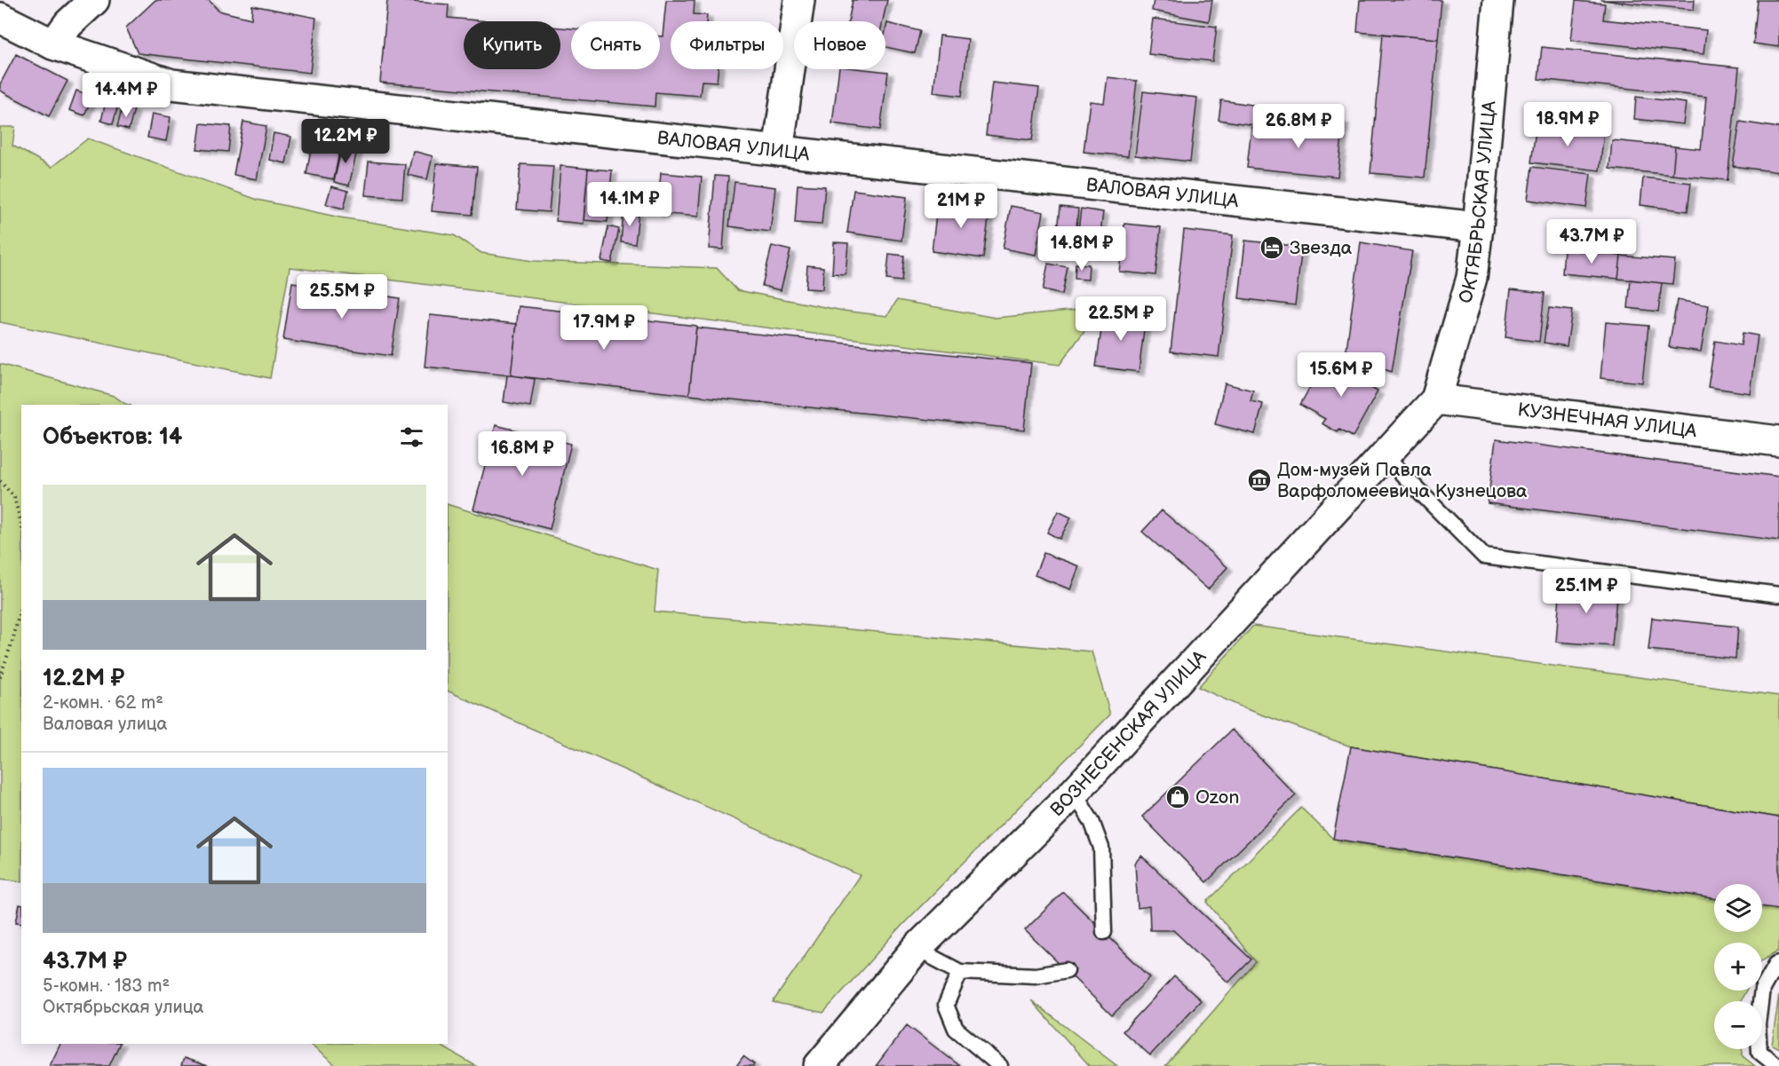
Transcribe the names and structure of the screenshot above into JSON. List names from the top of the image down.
{
  "streets": {
    "street": [
      "ВАЛОВАЯ УЛИЦА",
      "ОКТЯБРЬСКАЯ УЛИЦА",
      "КУЗНЕЧНАЯ УЛИЦА",
      "ВОЗНЕСЕНСКАЯ УЛИЦА"
    ]
  },
  "crossings": [
    ["ВАЛОВАЯ УЛИЦА", "ОКТЯБРЬСКАЯ УЛИЦА"],
    ["ОКТЯБРЬСКАЯ УЛИЦА", "КУЗНЕЧНАЯ УЛИЦА"],
    ["ОКТЯБРЬСКАЯ УЛИЦА", "ВОЗНЕСЕНСКАЯ УЛИЦА"],
    ["КУЗНЕЧНАЯ УЛИЦА", "ВОЗНЕСЕНСКАЯ УЛИЦА"]
  ],
  "places": {
    "hotel": ["Звезда"],
    "museum": ["Дом-музей Павла Варфоломеевича Кузнецова"],
    "shop": ["Ozon"]
  },
  "page": {
    "chip": [
      "Купить",
      "Снять",
      "Фильтры",
      "Новое"
    ],
    "price": [
      "14.4M ₽",
      "18.9M ₽",
      "26.8M ₽",
      "12.2M ₽",
      "14.1M ₽",
      "21M ₽",
      "43.7M ₽",
      "14.8M ₽",
      "25.5M ₽",
      "22.5M ₽",
      "17.9M ₽",
      "15.6M ₽",
      "16.8M ₽",
      "25.1M ₽"
    ],
    "heading": "Объектов: 14",
    "list": [
      {
        "name": "12.2M ₽",
        "note": "2-комн. · 62 m² · Валовая улица"
      },
      {
        "name": "43.7M ₽",
        "note": "5-комн. · 183 m² · Октябрьская улица"
      }
    ],
    "map_buttons": ["+", "−"]
  }
}
